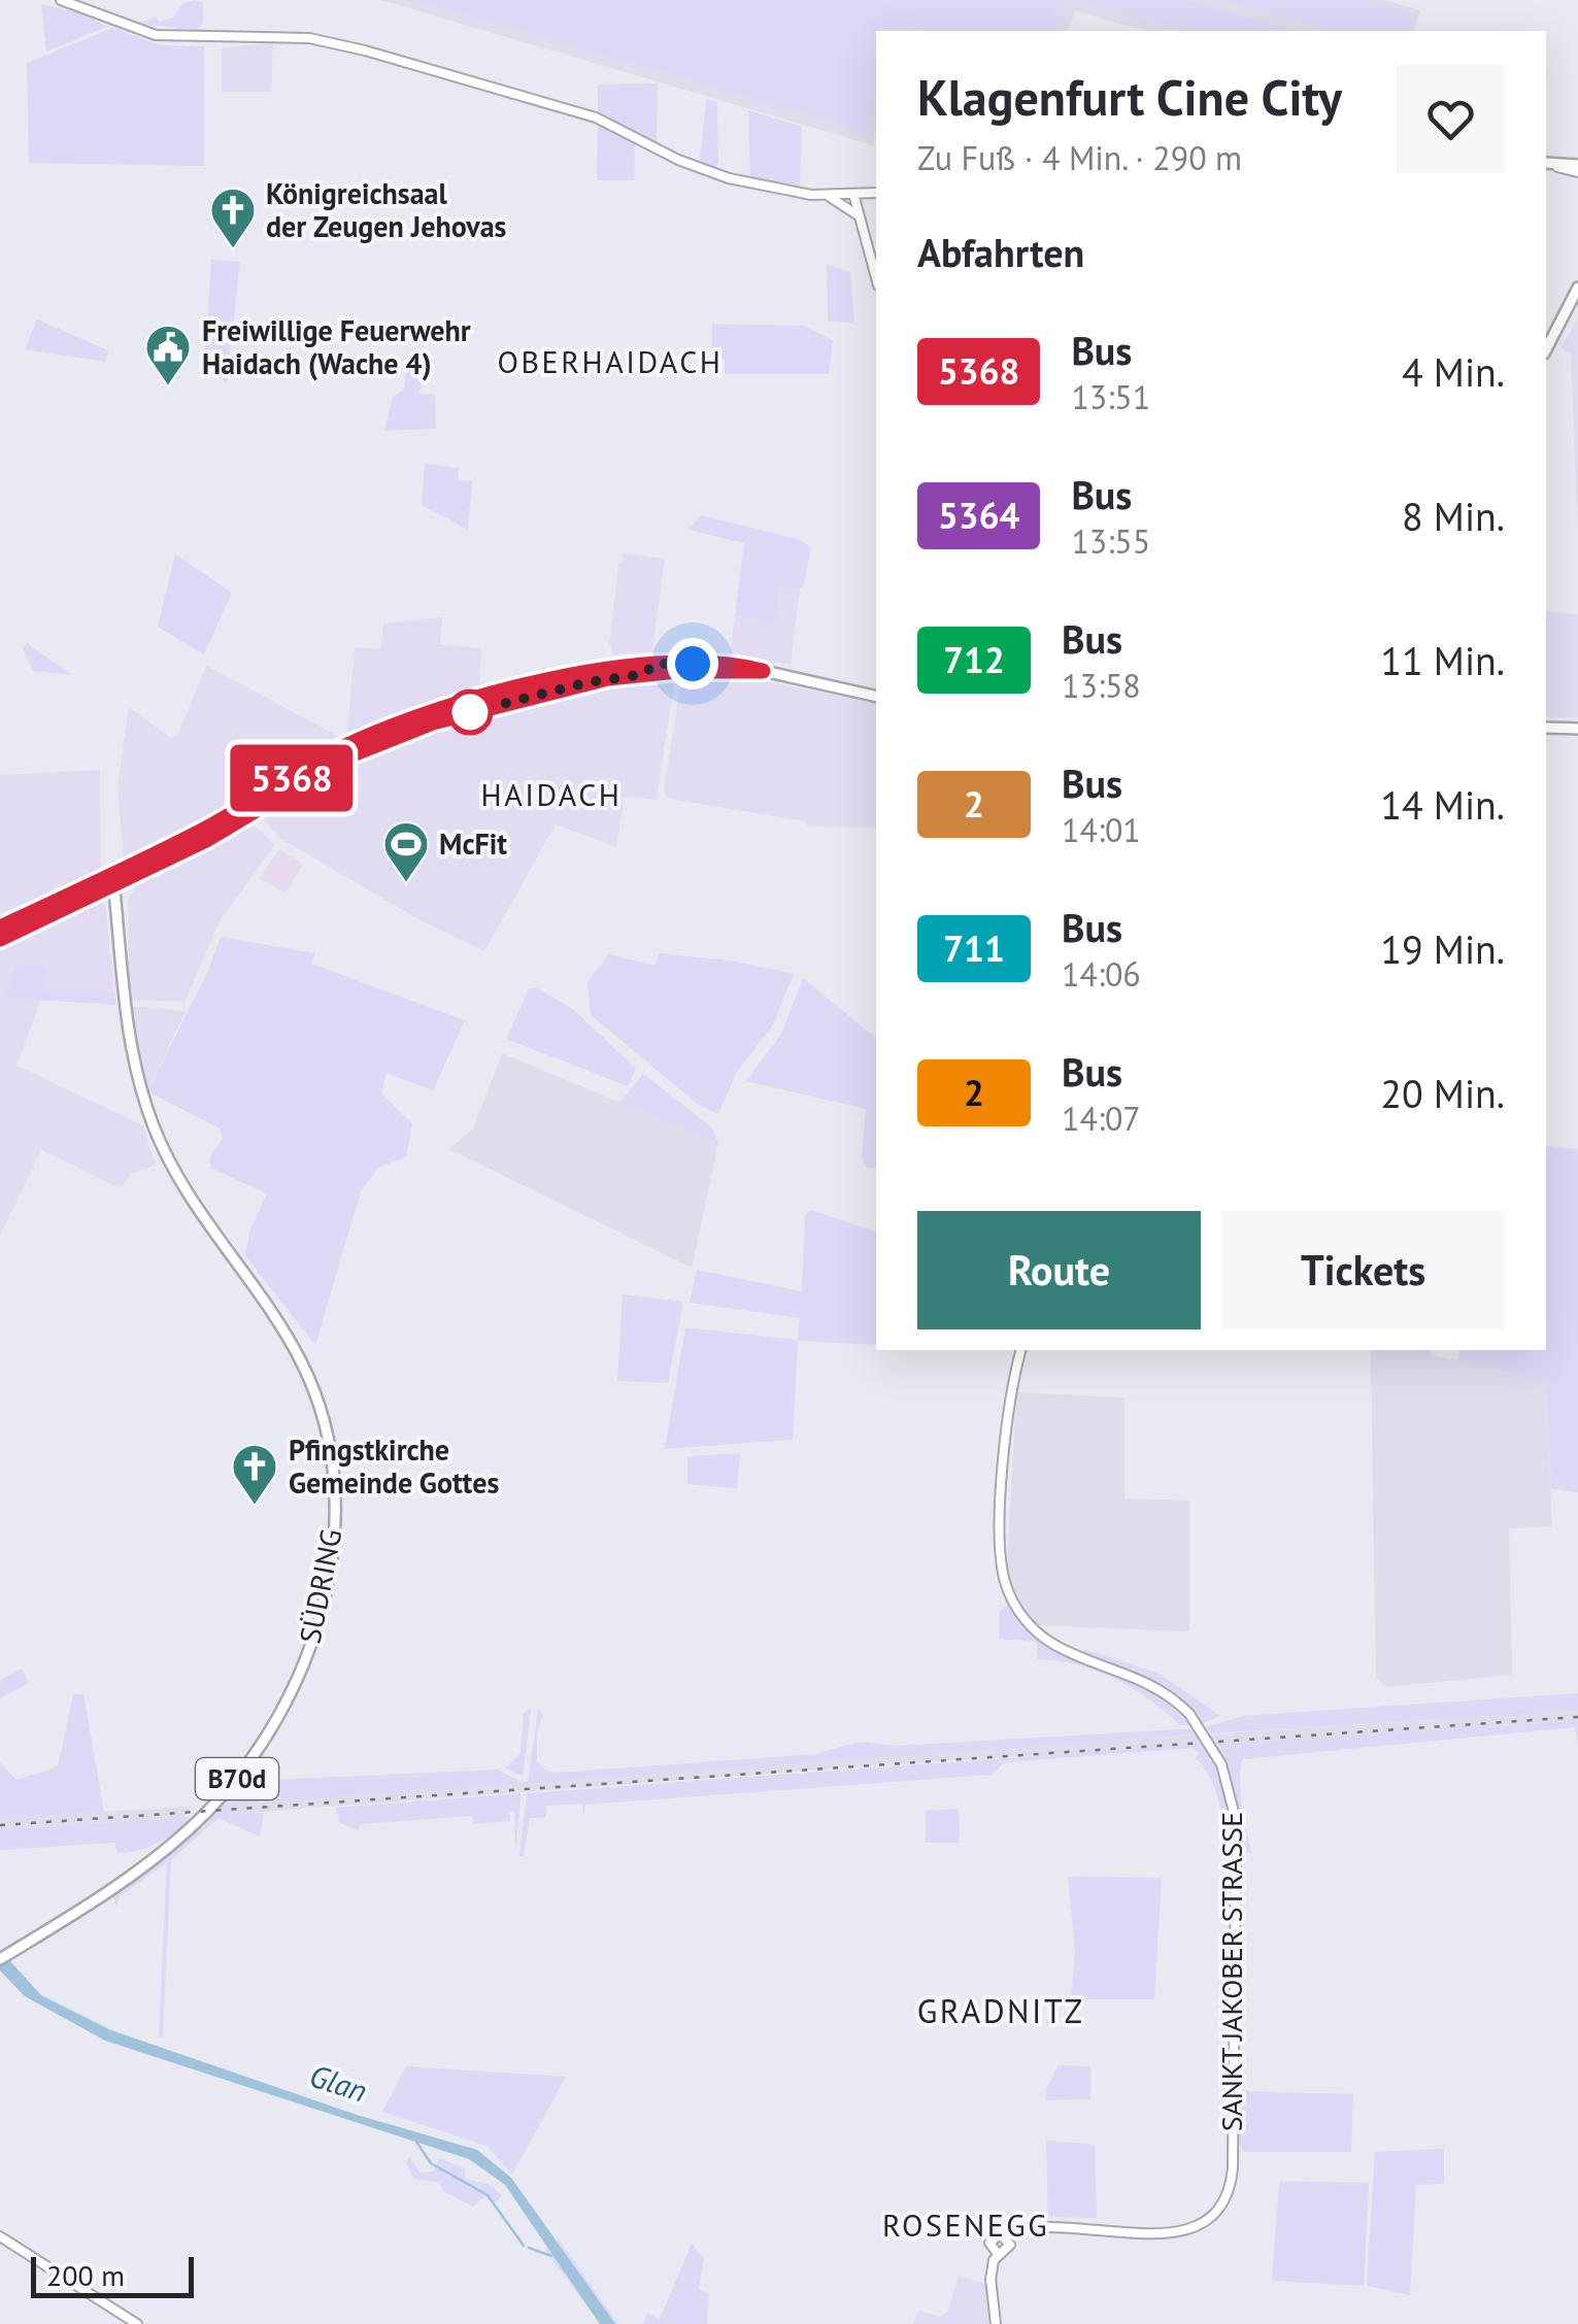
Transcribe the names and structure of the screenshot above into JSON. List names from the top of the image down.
{
  "streets": {
    "main road": ["SÜDRING", "B70d", "SANKT JAKOBER STRASSE"]
  },
  "districts": [
    "OBERHAIDACH",
    "HAIDACH",
    "GRADNITZ",
    "ROSENEGG"
  ],
  "water": ["Glan"],
  "places": {
    "church": ["Königreichsaal der Zeugen Jehovas", "Pfingstkirche Gemeinde Gottes"],
    "public building": ["Freiwillige Feuerwehr Haidach (Wache 4)"],
    "sports": ["McFit"]
  },
  "lines": ["bus line 5368"],
  "scale_bar": "200 m",
  "page": {
    "on_map": "5368",
    "heading": [
      ["Klagenfurt Cine City", "Zu Fuß · 4 Min. · 290 m"],
      "Abfahrten"
    ],
    "list": [
      {
        "mark": "5368",
        "name": "Bus",
        "note": "13:51",
        "value": "4 Min."
      },
      {
        "mark": "5364",
        "name": "Bus",
        "note": "13:55",
        "value": "8 Min."
      },
      {
        "mark": "712",
        "name": "Bus",
        "note": "13:58",
        "value": "11 Min."
      },
      {
        "mark": "2",
        "name": "Bus",
        "note": "14:01",
        "value": "14 Min."
      },
      {
        "mark": "711",
        "name": "Bus",
        "note": "14:06",
        "value": "19 Min."
      },
      {
        "mark": "2",
        "name": "Bus",
        "note": "14:07",
        "value": "20 Min."
      }
    ],
    "buttons": ["Route", "Tickets"],
    "scale": "200 m"
  }
}
